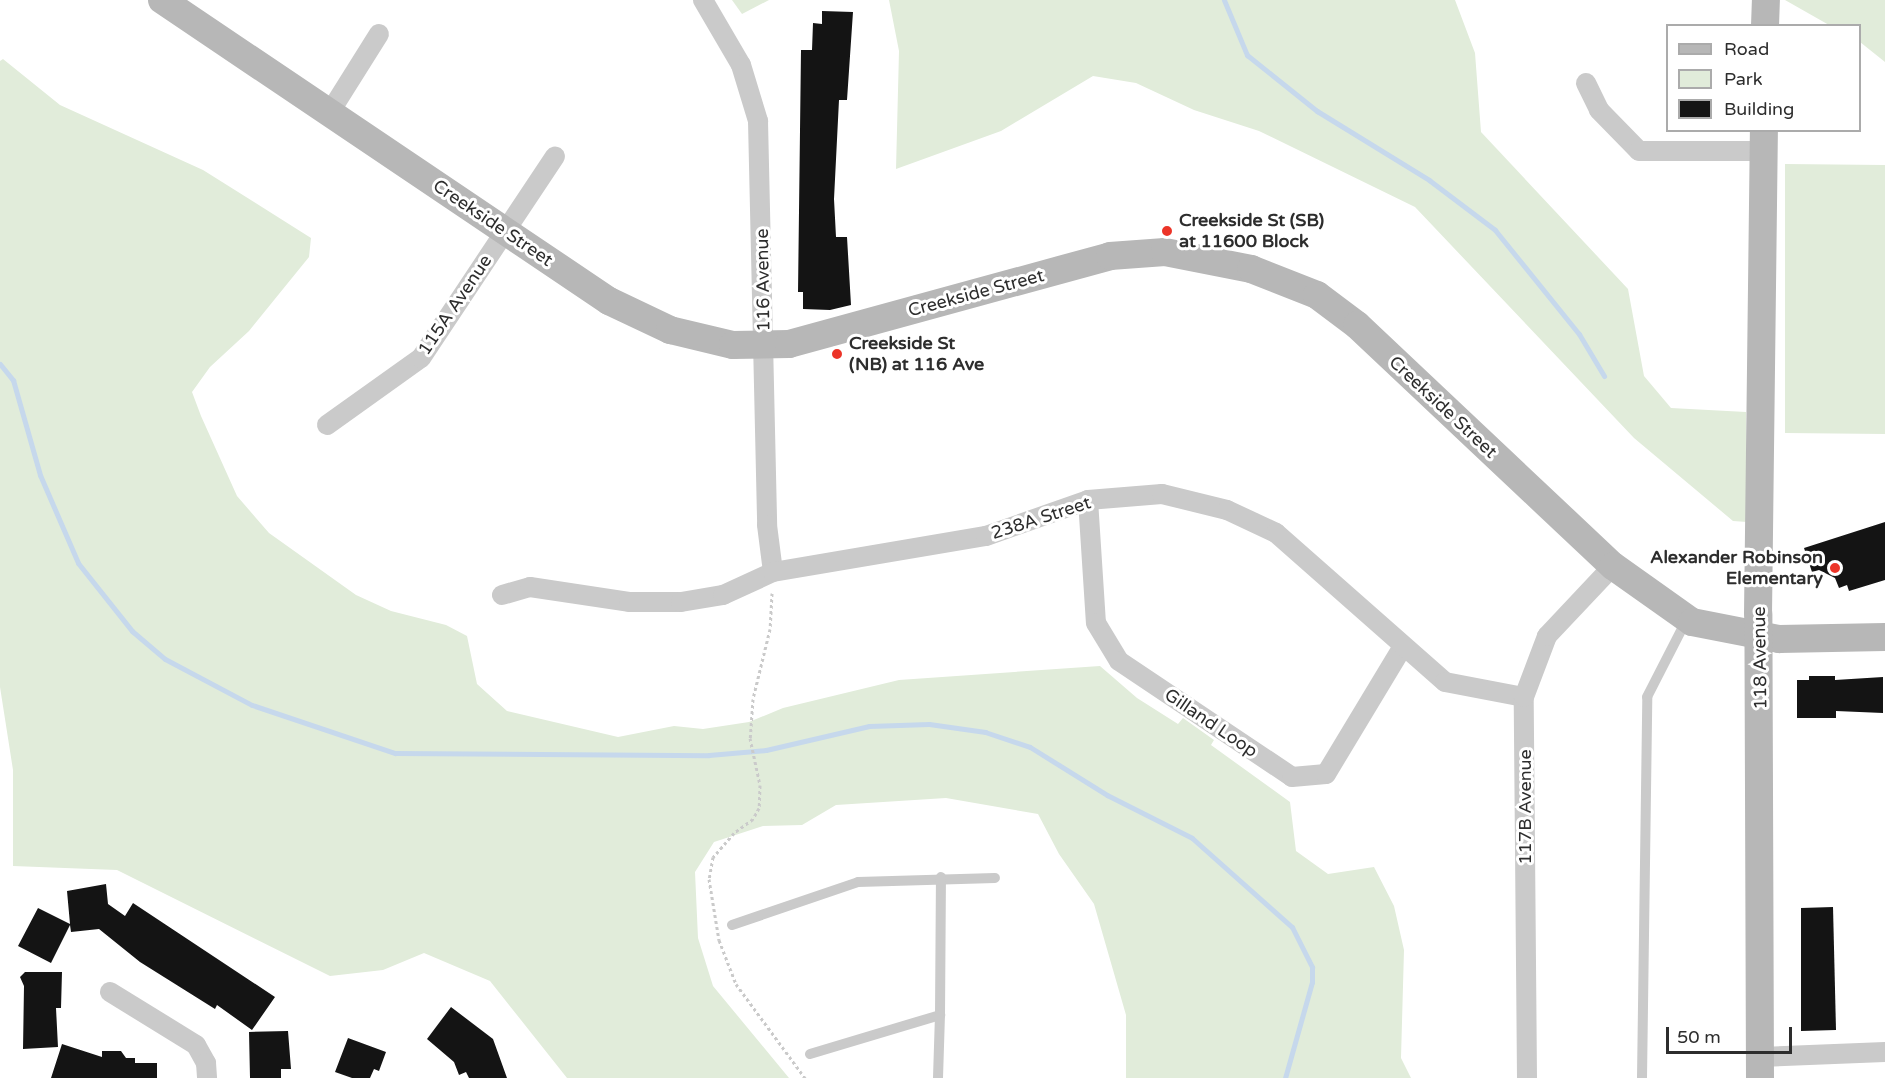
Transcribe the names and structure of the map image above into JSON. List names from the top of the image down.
{
  "streets": {
    "street": [
      "Creekside Street",
      "116 Avenue",
      "115A Avenue",
      "238A Street",
      "118 Avenue",
      "Gilland Loop",
      "117B Avenue"
    ]
  },
  "crossings": [
    ["Creekside Street", "116 Avenue"],
    ["Creekside Street", "115A Avenue"],
    ["Creekside Street", "118 Avenue"],
    ["Creekside Street", "117B Avenue"],
    ["116 Avenue", "238A Street"],
    ["238A Street", "Gilland Loop"],
    ["238A Street", "117B Avenue"]
  ],
  "places": ["Creekside St (SB) at 11600 Block", "Creekside St (NB) at 116 Ave", "Alexander Robinson Elementary"],
  "legend": ["Road", "Park", "Building"],
  "scale_bar": "50 m"
}
